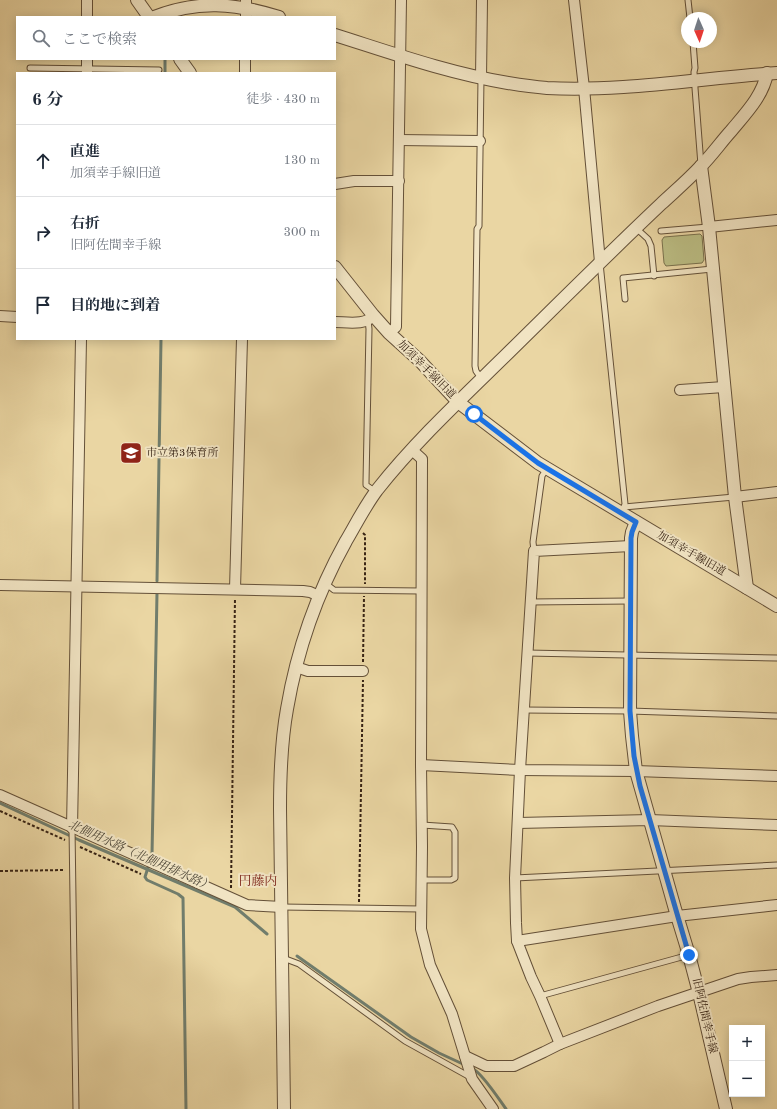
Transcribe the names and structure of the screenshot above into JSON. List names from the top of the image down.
{
  "streets": {
    "street": ["加須幸手線旧道", "旧阿佐間幸手線"]
  },
  "crossings": [
    ["加須幸手線旧道", "旧阿佐間幸手線"]
  ],
  "districts": ["円藤内"],
  "water": ["北側用水路（北側用排水路）"],
  "places": {
    "school or university": ["市立第3保育所"]
  },
  "north": "bottom",
  "page": {
    "search": "ここで検索",
    "heading": ["6 分", "徒歩 · 430 m"],
    "list": [
      ["直進", "加須幸手線旧道", "130 m"],
      ["右折", "旧阿佐間幸手線", "300 m"],
      "目的地に到着"
    ],
    "map_buttons": ["+", "−"]
  }
}
